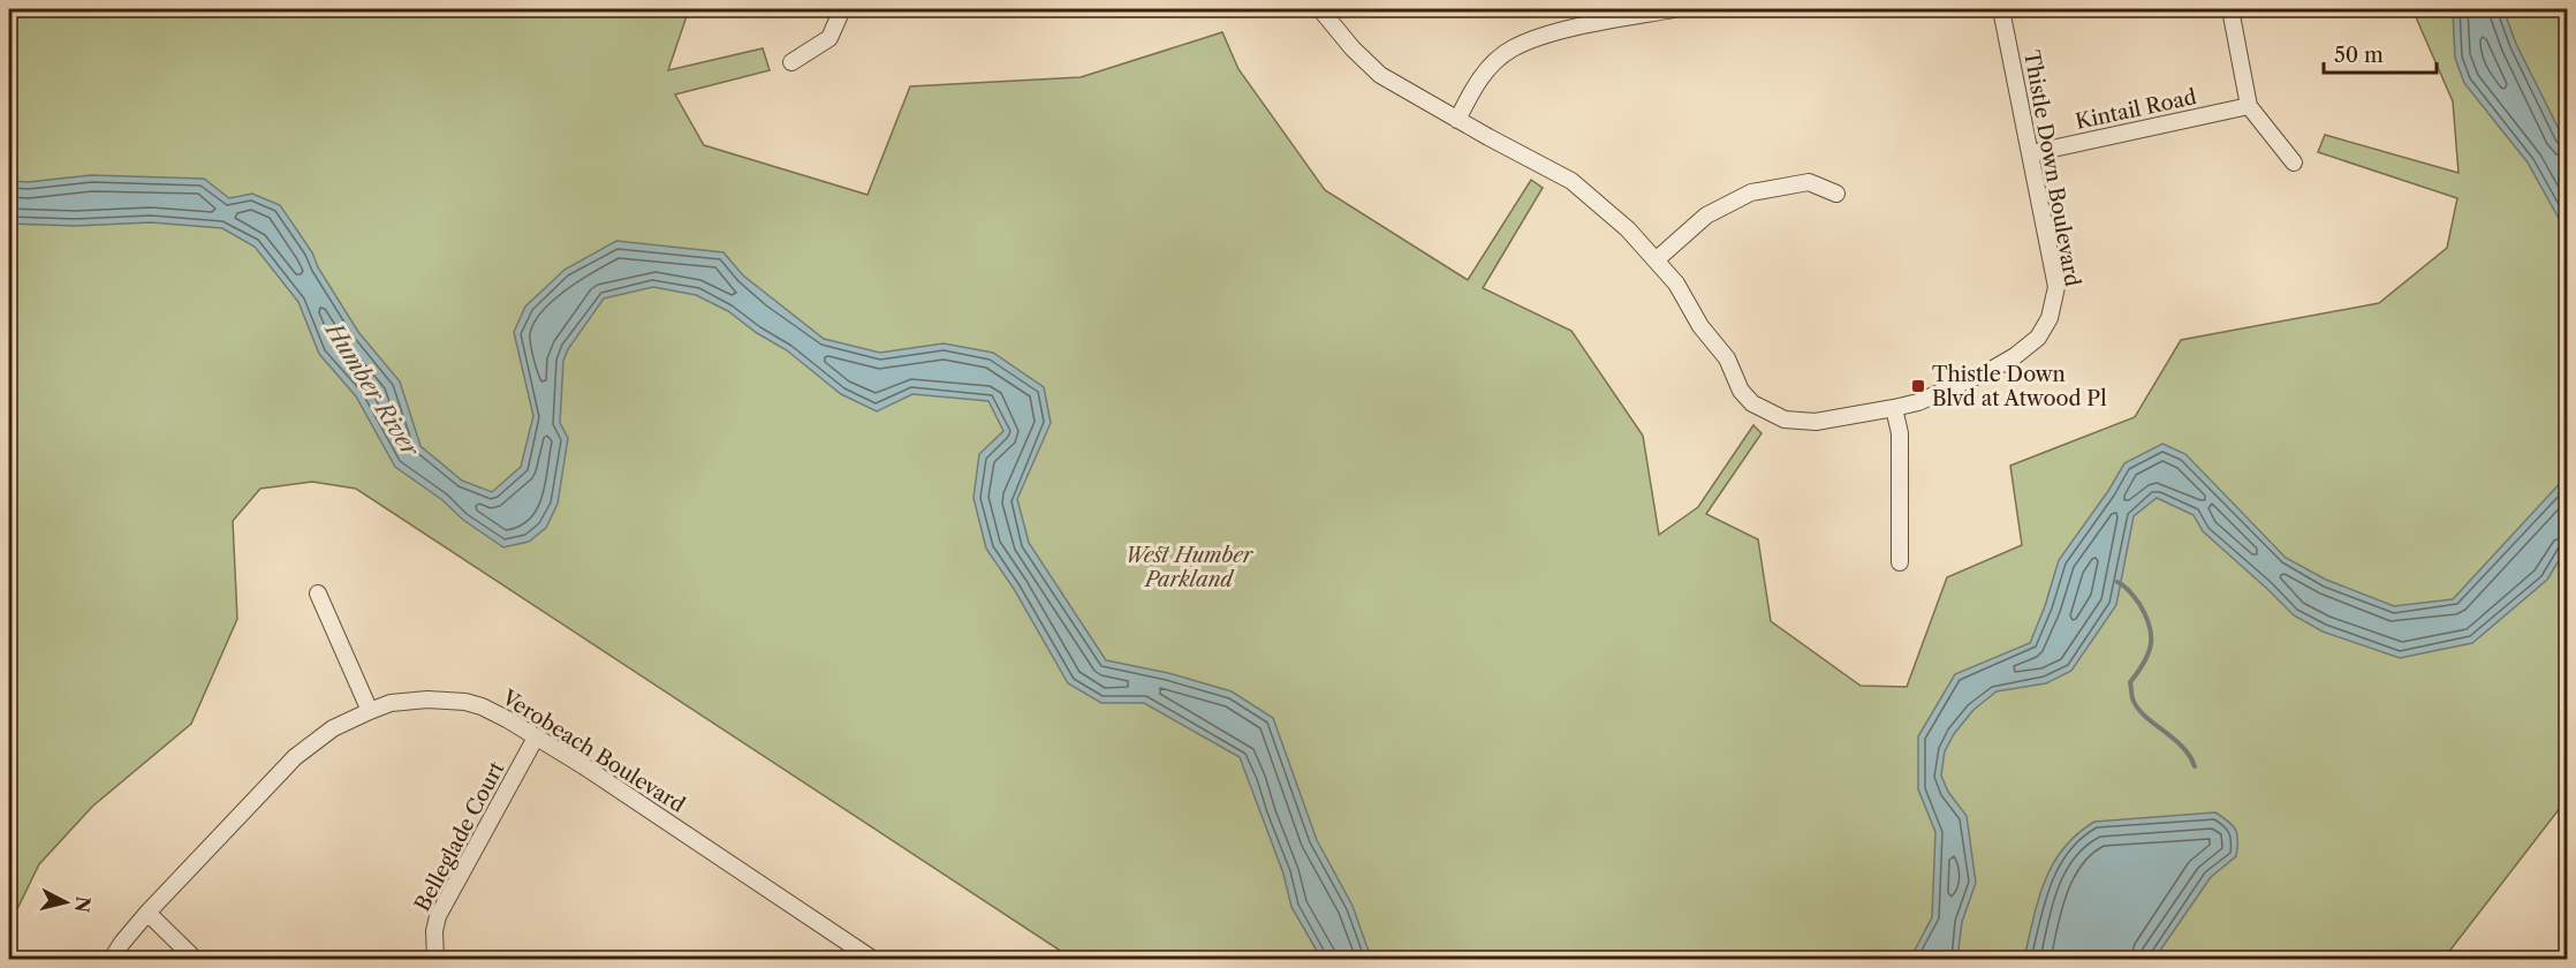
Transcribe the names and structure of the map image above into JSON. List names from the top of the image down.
{
  "streets": {
    "street": [
      "Kintail Road",
      "Thistle Down Boulevard",
      "Verobeach Boulevard",
      "Belleglade Court"
    ]
  },
  "crossings": [
    ["Kintail Road", "Thistle Down Boulevard"],
    ["Verobeach Boulevard", "Belleglade Court"]
  ],
  "water": ["Humber River"],
  "parks": ["West Humber Parkland"],
  "places": {
    "transit": ["Thistle Down Blvd at Atwood Pl"]
  },
  "scale_bar": "50 m",
  "north": "right"
}
